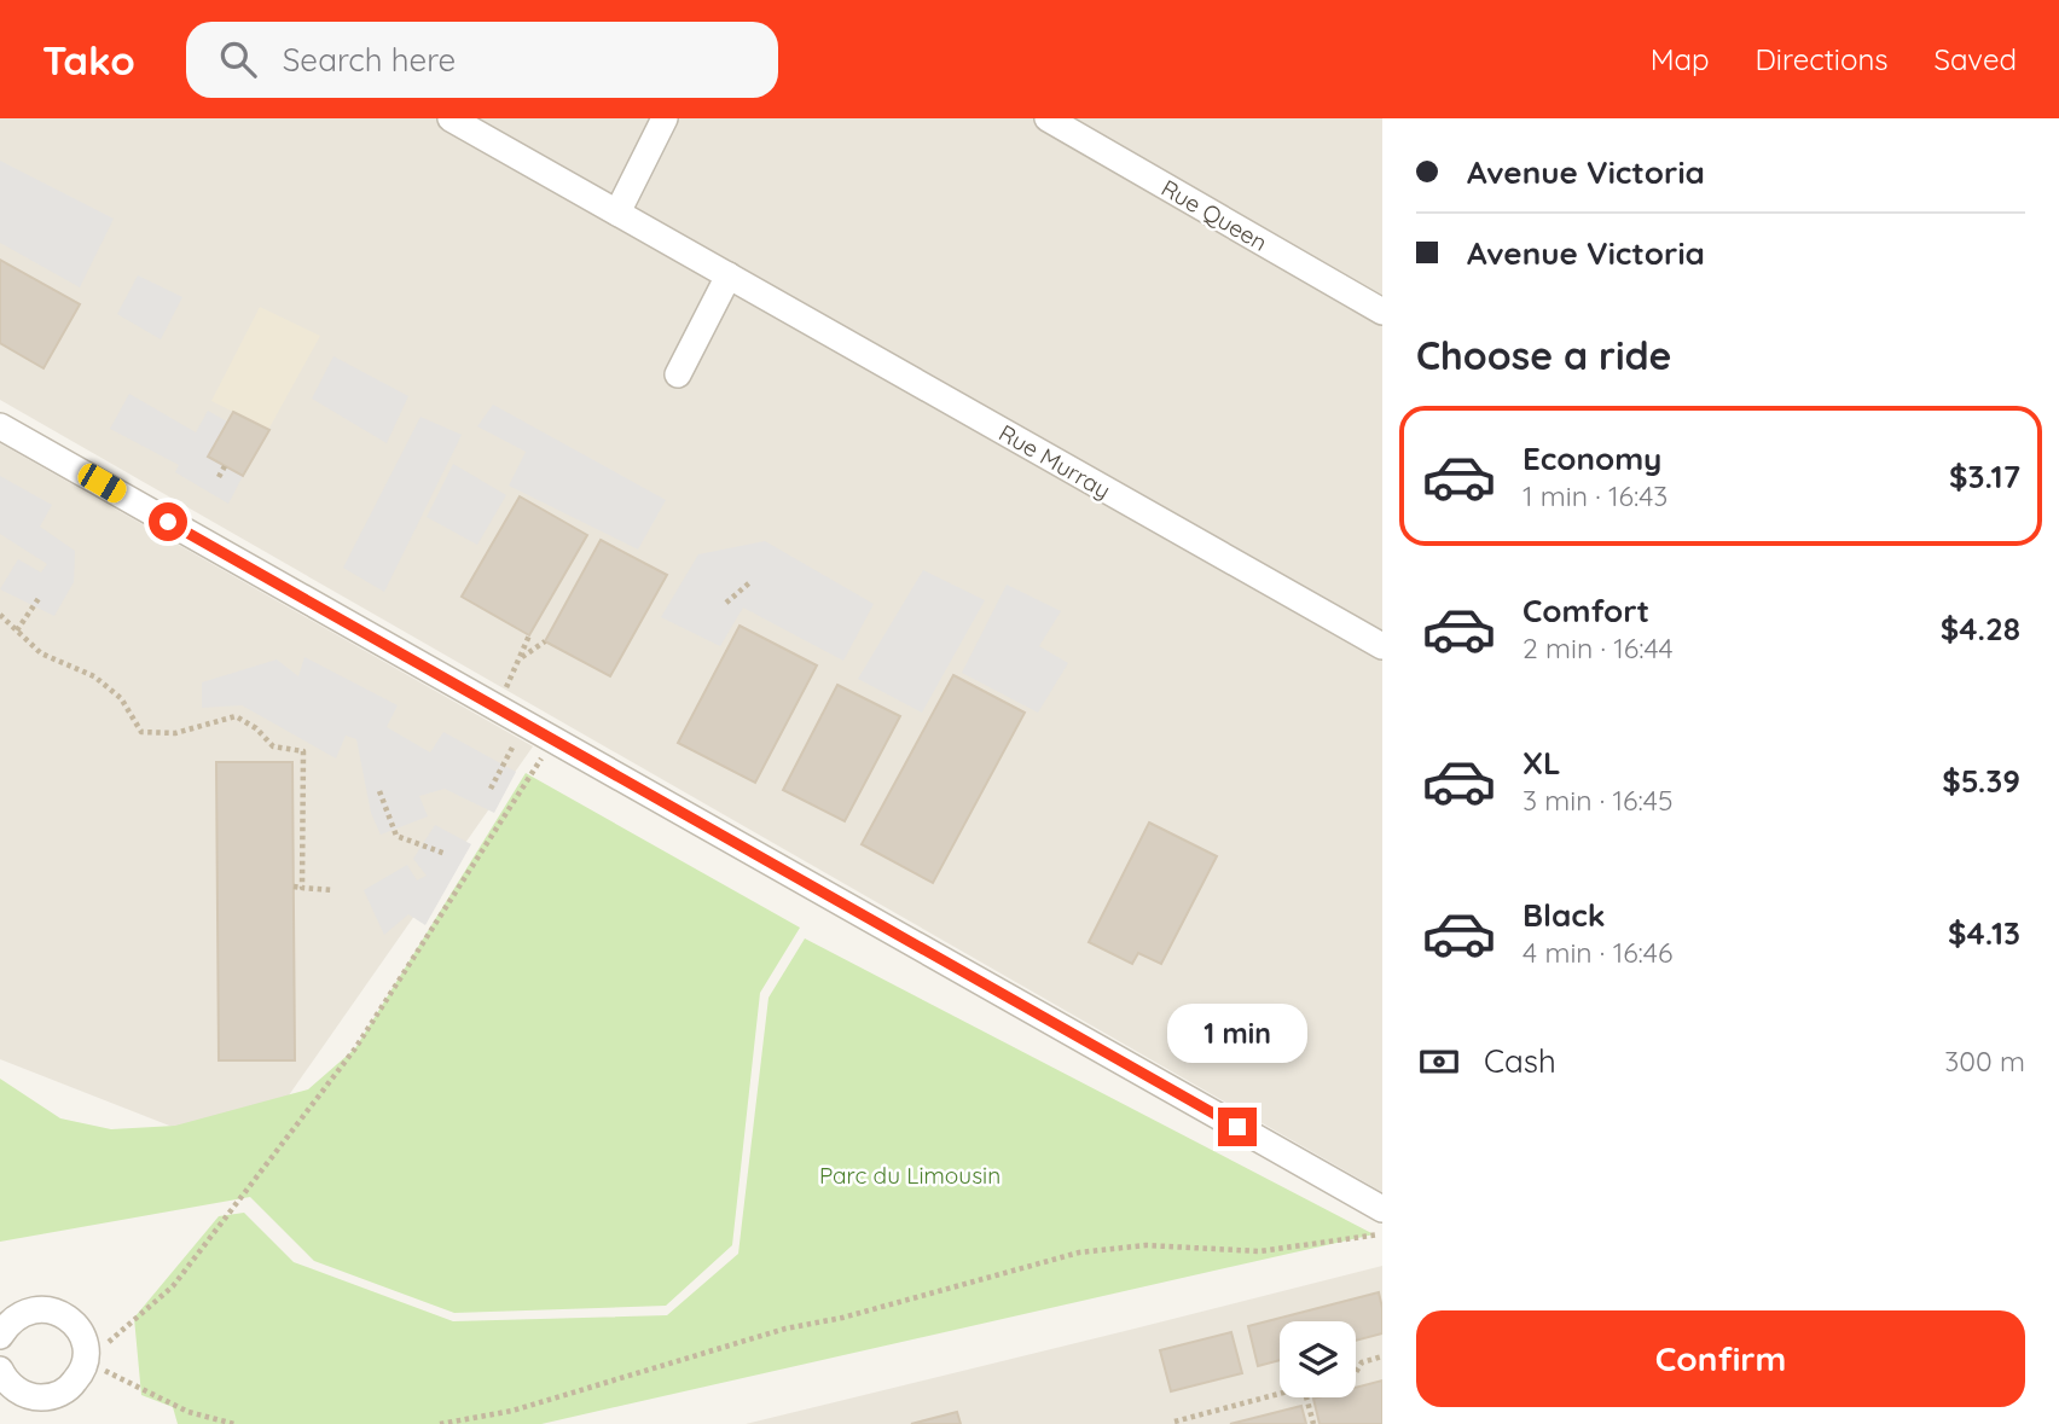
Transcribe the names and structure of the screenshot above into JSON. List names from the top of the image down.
{
  "streets": {
    "street": ["Rue Queen", "Rue Murray"]
  },
  "parks": ["Parc du Limousin"],
  "page": {
    "header": "Tako",
    "search": "Search here",
    "nav": ["Map", "Directions", "Saved"],
    "banner": ["Avenue Victoria", "Avenue Victoria"],
    "heading": "Choose a ride",
    "list": [
      {
        "name": "Economy",
        "note": "1 min · 16:43",
        "value": "$3.17"
      },
      {
        "name": "Comfort",
        "note": "2 min · 16:44",
        "value": "$4.28"
      },
      {
        "name": "XL",
        "note": "3 min · 16:45",
        "value": "$5.39"
      },
      {
        "name": "Black",
        "note": "4 min · 16:46",
        "value": "$4.13"
      }
    ],
    "bubble": "1 min",
    "pay": ["Cash", "300 m"],
    "buttons": "Confirm"
  }
}
